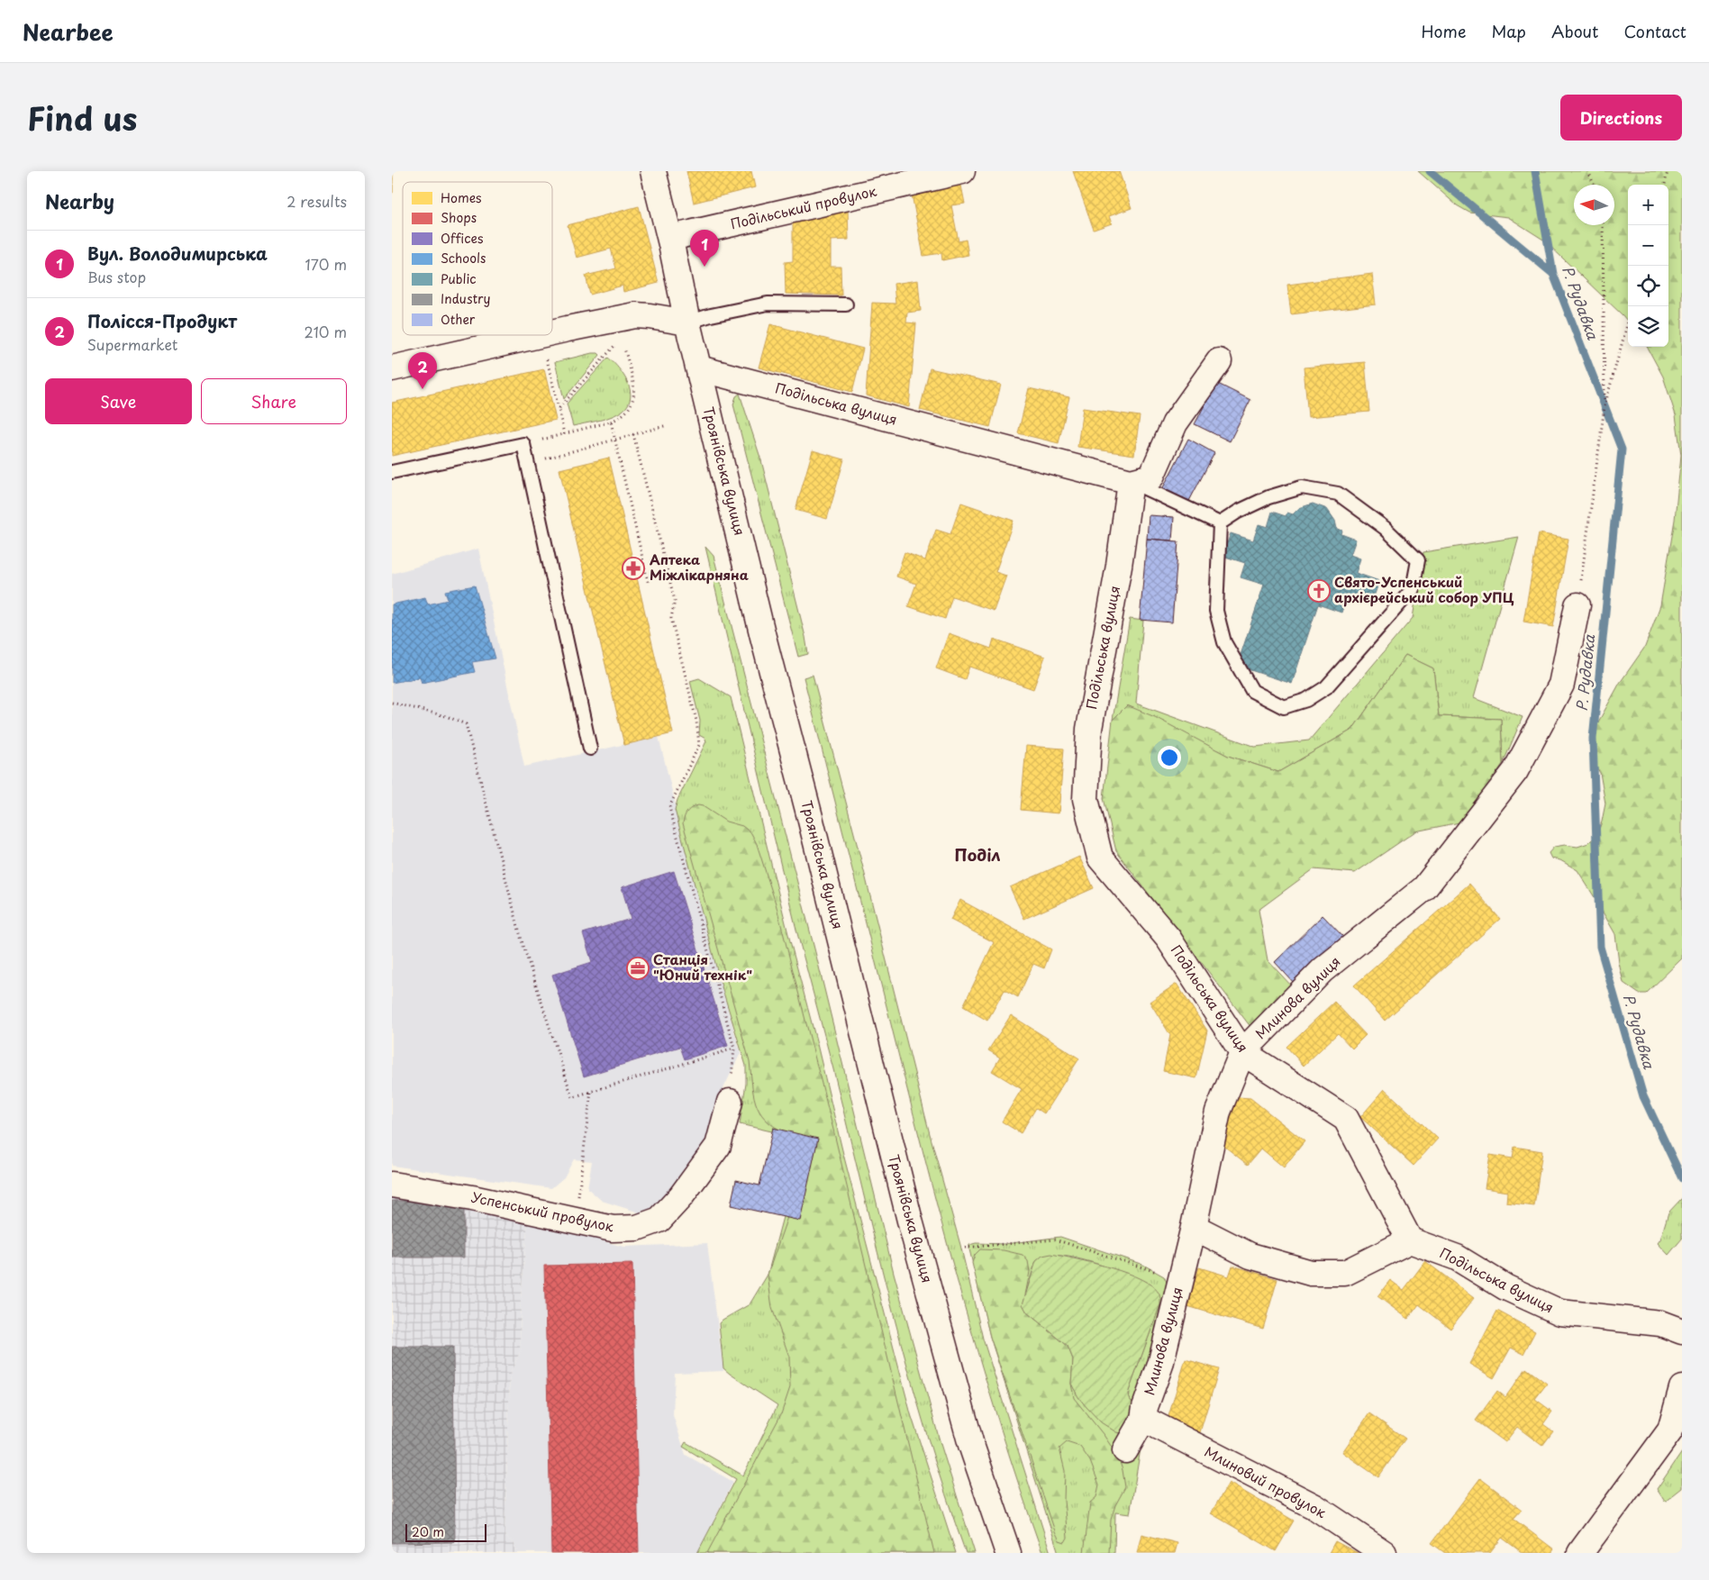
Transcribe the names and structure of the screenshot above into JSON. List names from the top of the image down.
{
  "streets": {
    "street": [
      "Подільський провулок",
      "Подільська вулиця",
      "Троянівська вулиця",
      "Млинова вулиця",
      "Успенський провулок",
      "Млиновий провулок"
    ]
  },
  "crossings": [
    ["Подільський провулок", "Троянівська вулиця"],
    ["Подільська вулиця", "Троянівська вулиця"],
    ["Подільська вулиця", "Млинова вулиця"],
    ["Млинова вулиця", "Млиновий провулок"]
  ],
  "districts": ["Поділ"],
  "water": ["Р. Рудавка"],
  "places": {
    "pharmacy": ["Аптека Міжлікарняна"],
    "church": ["Свято-Успенський архієрейський собор УПЦ"],
    "office": ["Станція \"Юний технік\""]
  },
  "legend": [
    "Homes",
    "Shops",
    "Offices",
    "Schools",
    "Public",
    "Industry",
    "Other"
  ],
  "scale_bar": "20 m",
  "north": "left",
  "page": {
    "header": "Nearbee",
    "nav": [
      "Home",
      "Map",
      "About",
      "Contact"
    ],
    "title": "Find us",
    "buttons": [
      "Directions",
      ["Save", "Share"]
    ],
    "heading": ["Nearby", "2 results"],
    "map_buttons": ["+", "−"],
    "list": [
      {
        "mark": "1",
        "name": "Вул. Володимирська",
        "note": "Bus stop",
        "value": "170 m"
      },
      {
        "mark": "2",
        "name": "Полісся-Продукт",
        "note": "Supermarket",
        "value": "210 m"
      }
    ],
    "pins": ["1", "2"],
    "scale": "20 m"
  }
}
